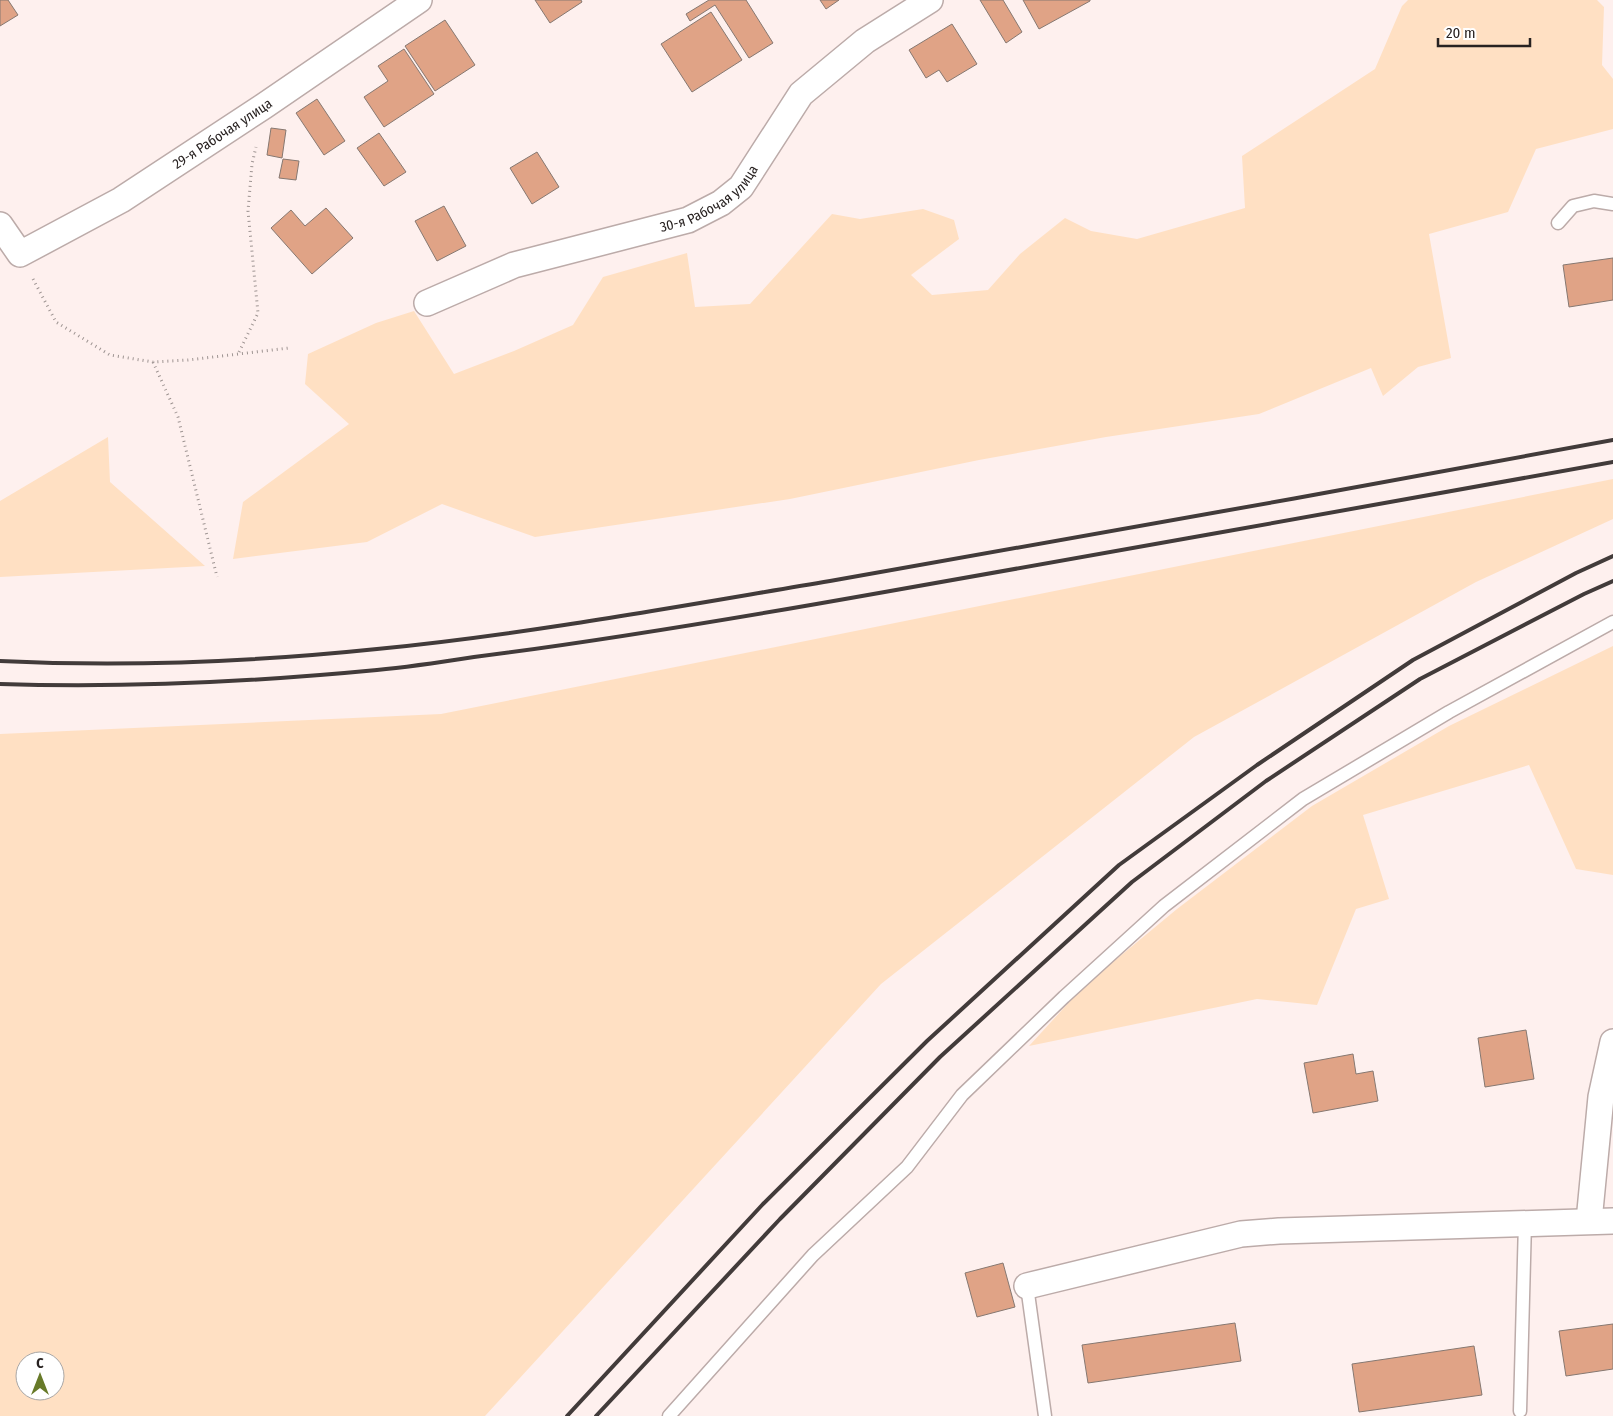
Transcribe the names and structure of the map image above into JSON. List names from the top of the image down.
{
  "streets": {
    "street": ["29-я Рабочая улица", "30-я Рабочая улица"]
  },
  "scale_bar": "20 m",
  "north": "top"
}
